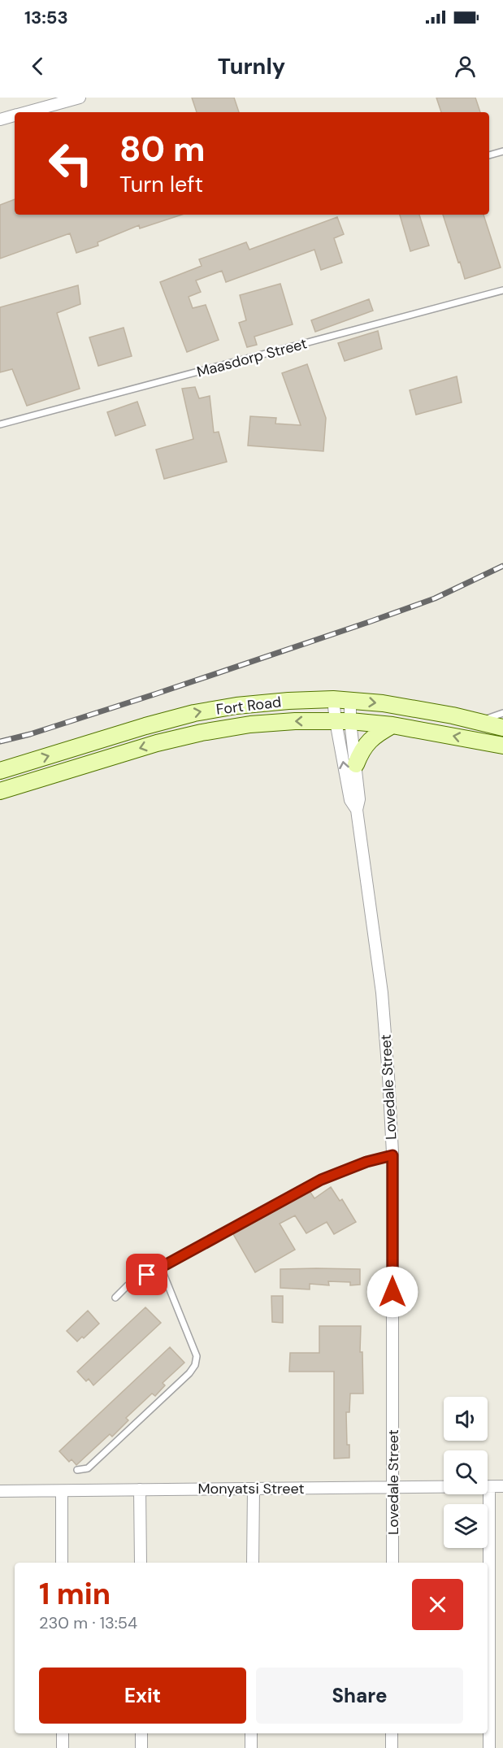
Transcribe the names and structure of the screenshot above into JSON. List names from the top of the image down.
{
  "streets": {
    "main road": ["Fort Road"],
    "street": ["Lovedale Street", "Monyatsi Street"],
    "lane": ["Maasdorp Street"]
  },
  "crossings": [
    ["Fort Road", "Lovedale Street"],
    ["Lovedale Street", "Monyatsi Street"]
  ],
  "page": {
    "status": "13:53",
    "header": "Turnly",
    "turn": ["80 m", "Turn left"],
    "heading": ["1 min", "230 m · 13:54"],
    "buttons": ["Exit", "Share"]
  }
}
